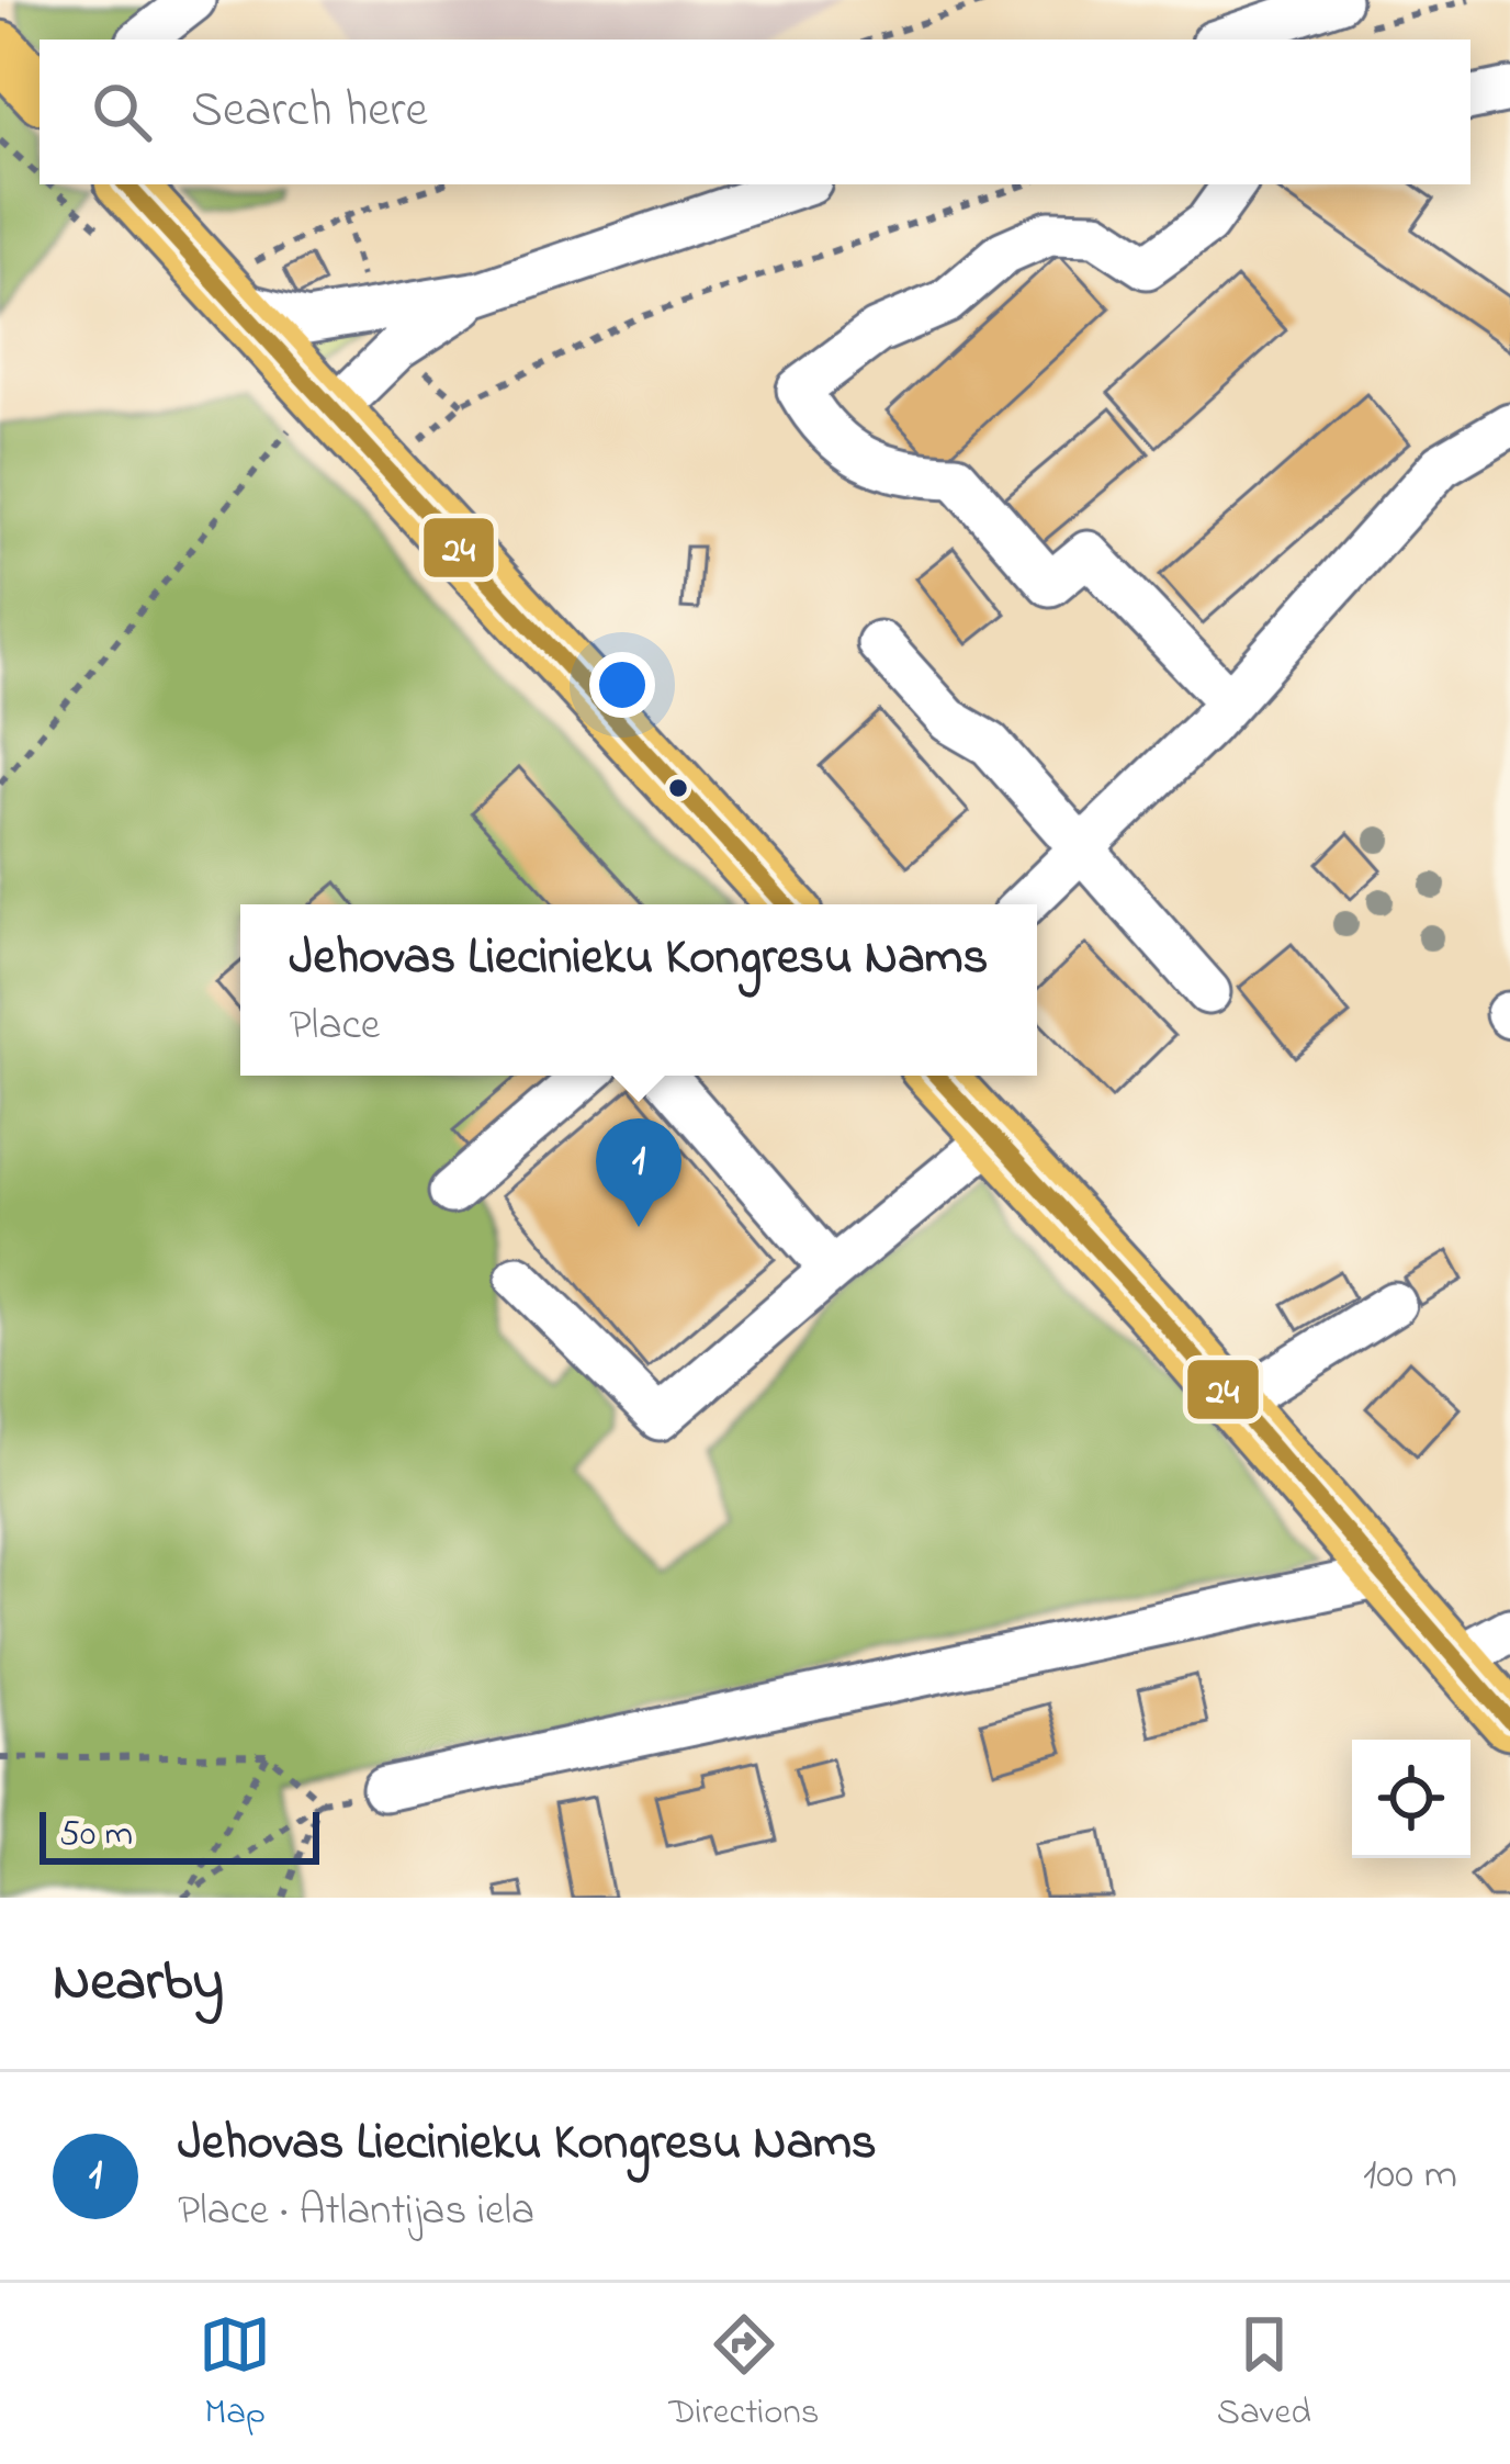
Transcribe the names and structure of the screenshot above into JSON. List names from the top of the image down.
{
  "lines": ["transit line 24"],
  "scale_bar": "50 m",
  "page": {
    "search": "Search here",
    "popup": ["Jehovas Liecinieku Kongresu Nams", "Place"],
    "pins": "1",
    "scale": "50 m",
    "heading": "Nearby",
    "list": [
      {
        "mark": "1",
        "name": "Jehovas Liecinieku Kongresu Nams",
        "note": "Place · Atlantijas iela",
        "value": "100 m"
      }
    ],
    "nav": ["Map", "Directions", "Saved"]
  }
}
